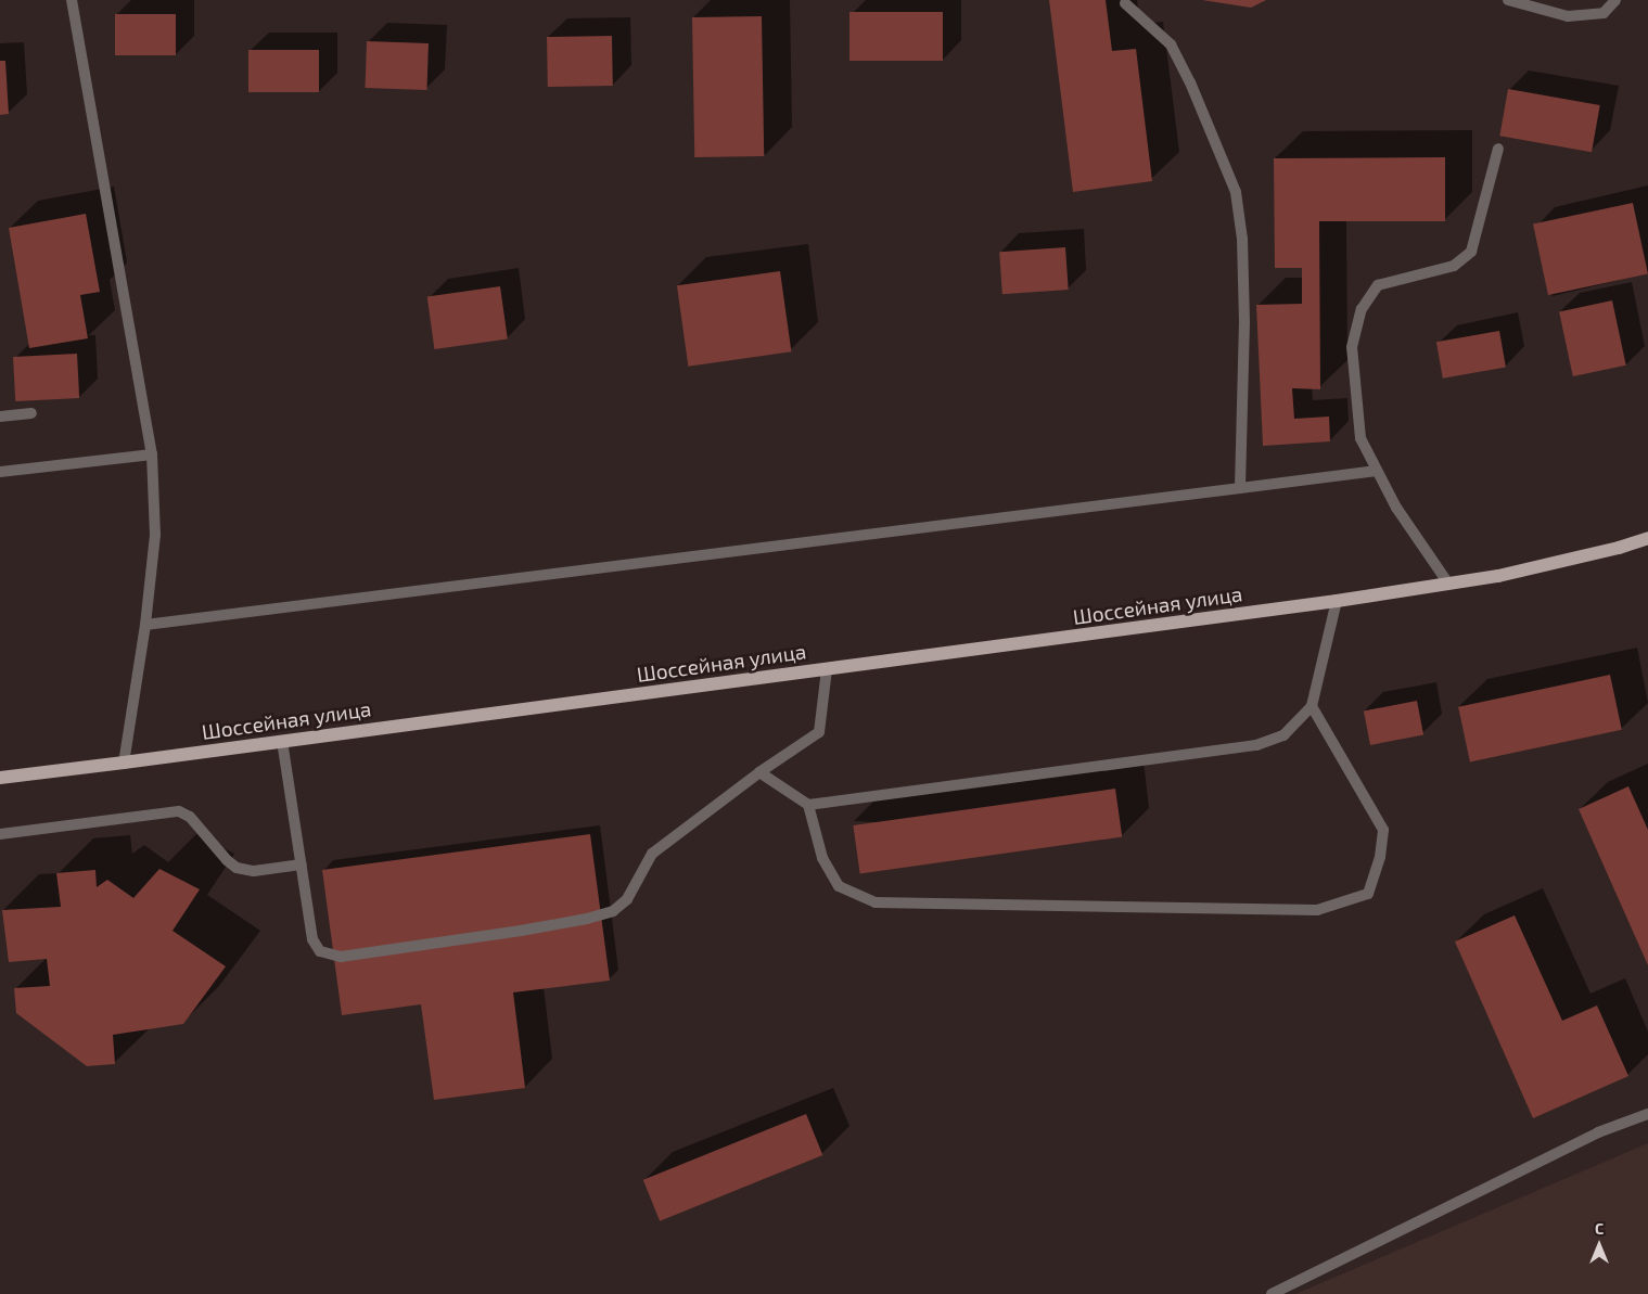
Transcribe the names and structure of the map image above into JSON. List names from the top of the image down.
{
  "streets": {
    "main road": ["Шоссейная улица"]
  },
  "north": "top"
}
